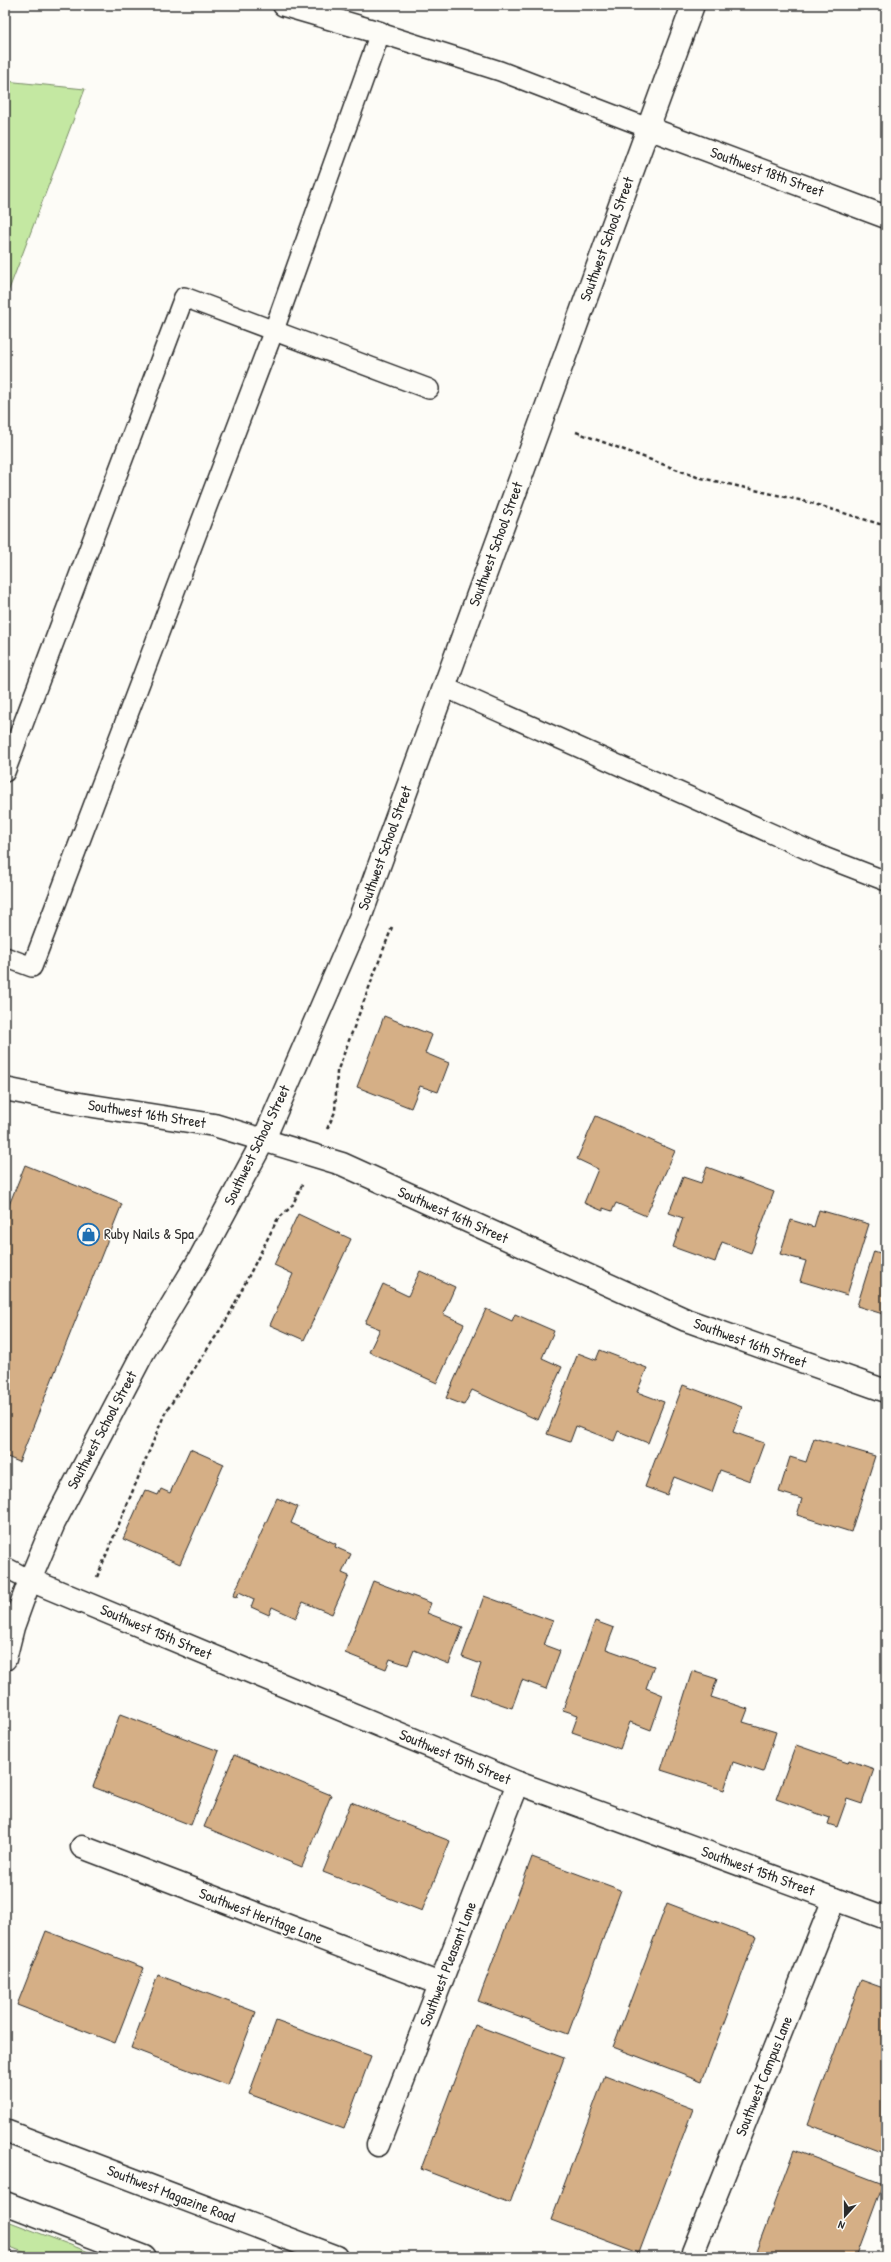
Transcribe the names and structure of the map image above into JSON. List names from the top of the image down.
{
  "streets": {
    "street": [
      "Southwest 18th Street",
      "Southwest School Street",
      "Southwest 16th Street",
      "Southwest 15th Street",
      "Southwest Heritage Lane",
      "Southwest Pleasant Lane",
      "Southwest Campus Lane",
      "Southwest Magazine Road"
    ]
  },
  "crossings": [
    ["Southwest 18th Street", "Southwest School Street"],
    ["Southwest School Street", "Southwest 16th Street"],
    ["Southwest School Street", "Southwest 15th Street"],
    ["Southwest 15th Street", "Southwest Pleasant Lane"],
    ["Southwest 15th Street", "Southwest Campus Lane"],
    ["Southwest Heritage Lane", "Southwest Pleasant Lane"]
  ],
  "places": {
    "shop": ["Ruby Nails & Spa"]
  },
  "north": "bottom"
}
